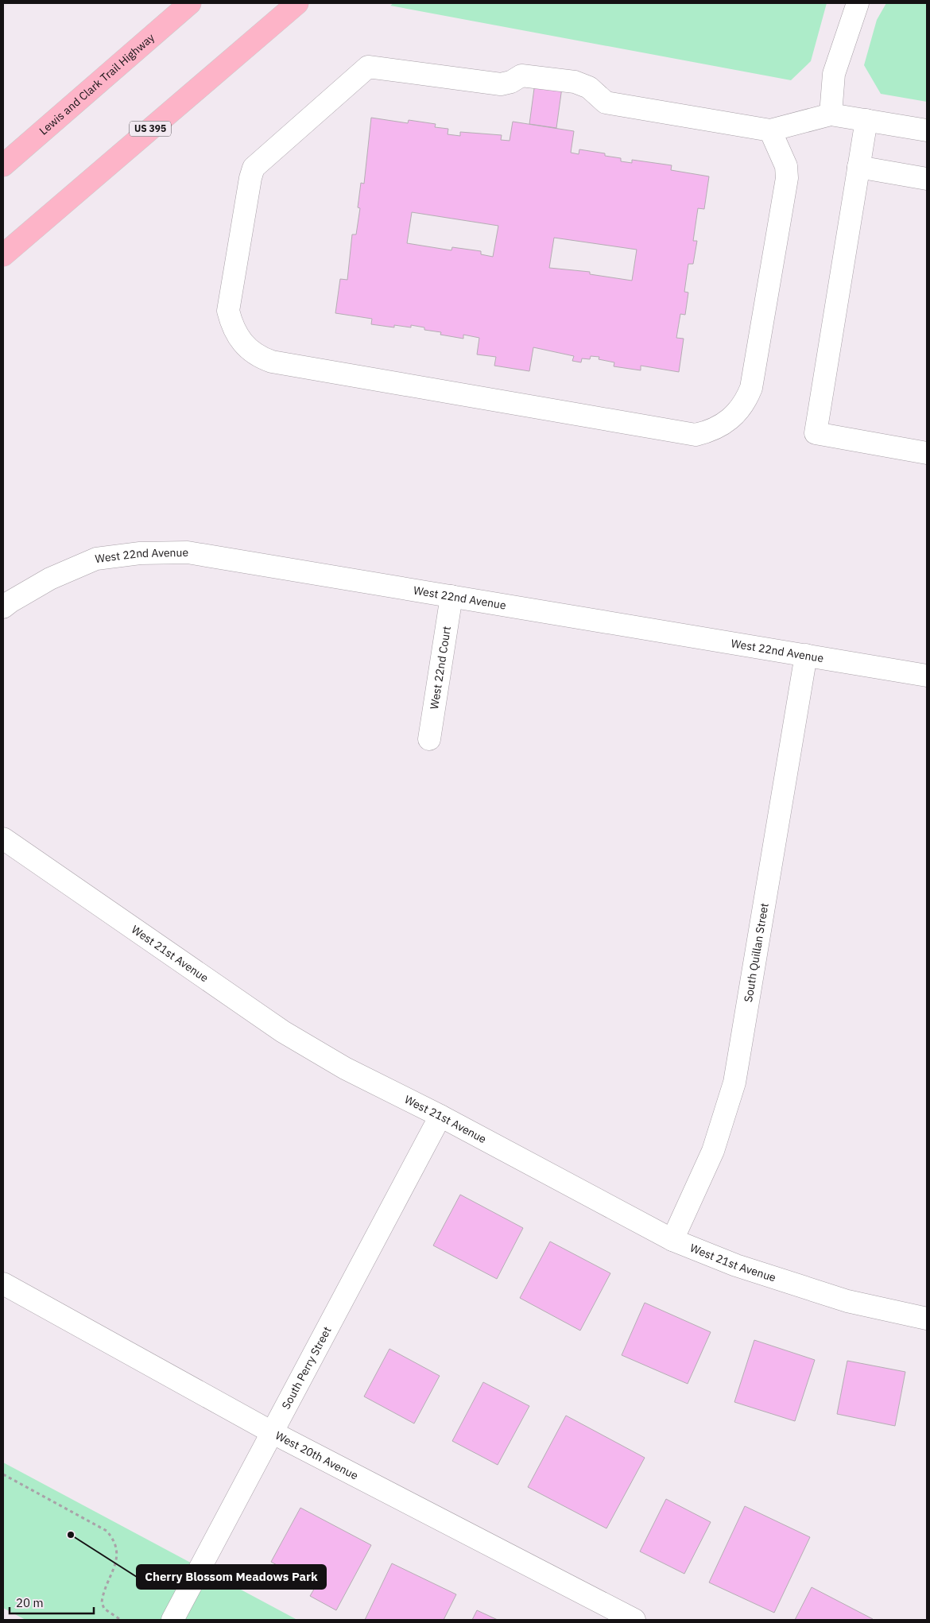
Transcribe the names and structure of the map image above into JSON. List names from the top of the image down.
{
  "streets": {
    "highway": ["Lewis and Clark Trail Highway", "US 395"],
    "street": [
      "West 22nd Avenue",
      "West 22nd Court",
      "South Quillan Street",
      "West 21st Avenue",
      "South Perry Street",
      "West 20th Avenue"
    ]
  },
  "crossings": [
    ["West 22nd Avenue", "West 22nd Court"],
    ["West 22nd Avenue", "South Quillan Street"],
    ["South Quillan Street", "West 21st Avenue"],
    ["West 21st Avenue", "South Perry Street"],
    ["South Perry Street", "West 20th Avenue"]
  ],
  "places": ["Cherry Blossom Meadows Park"],
  "scale_bar": "20 m"
}
